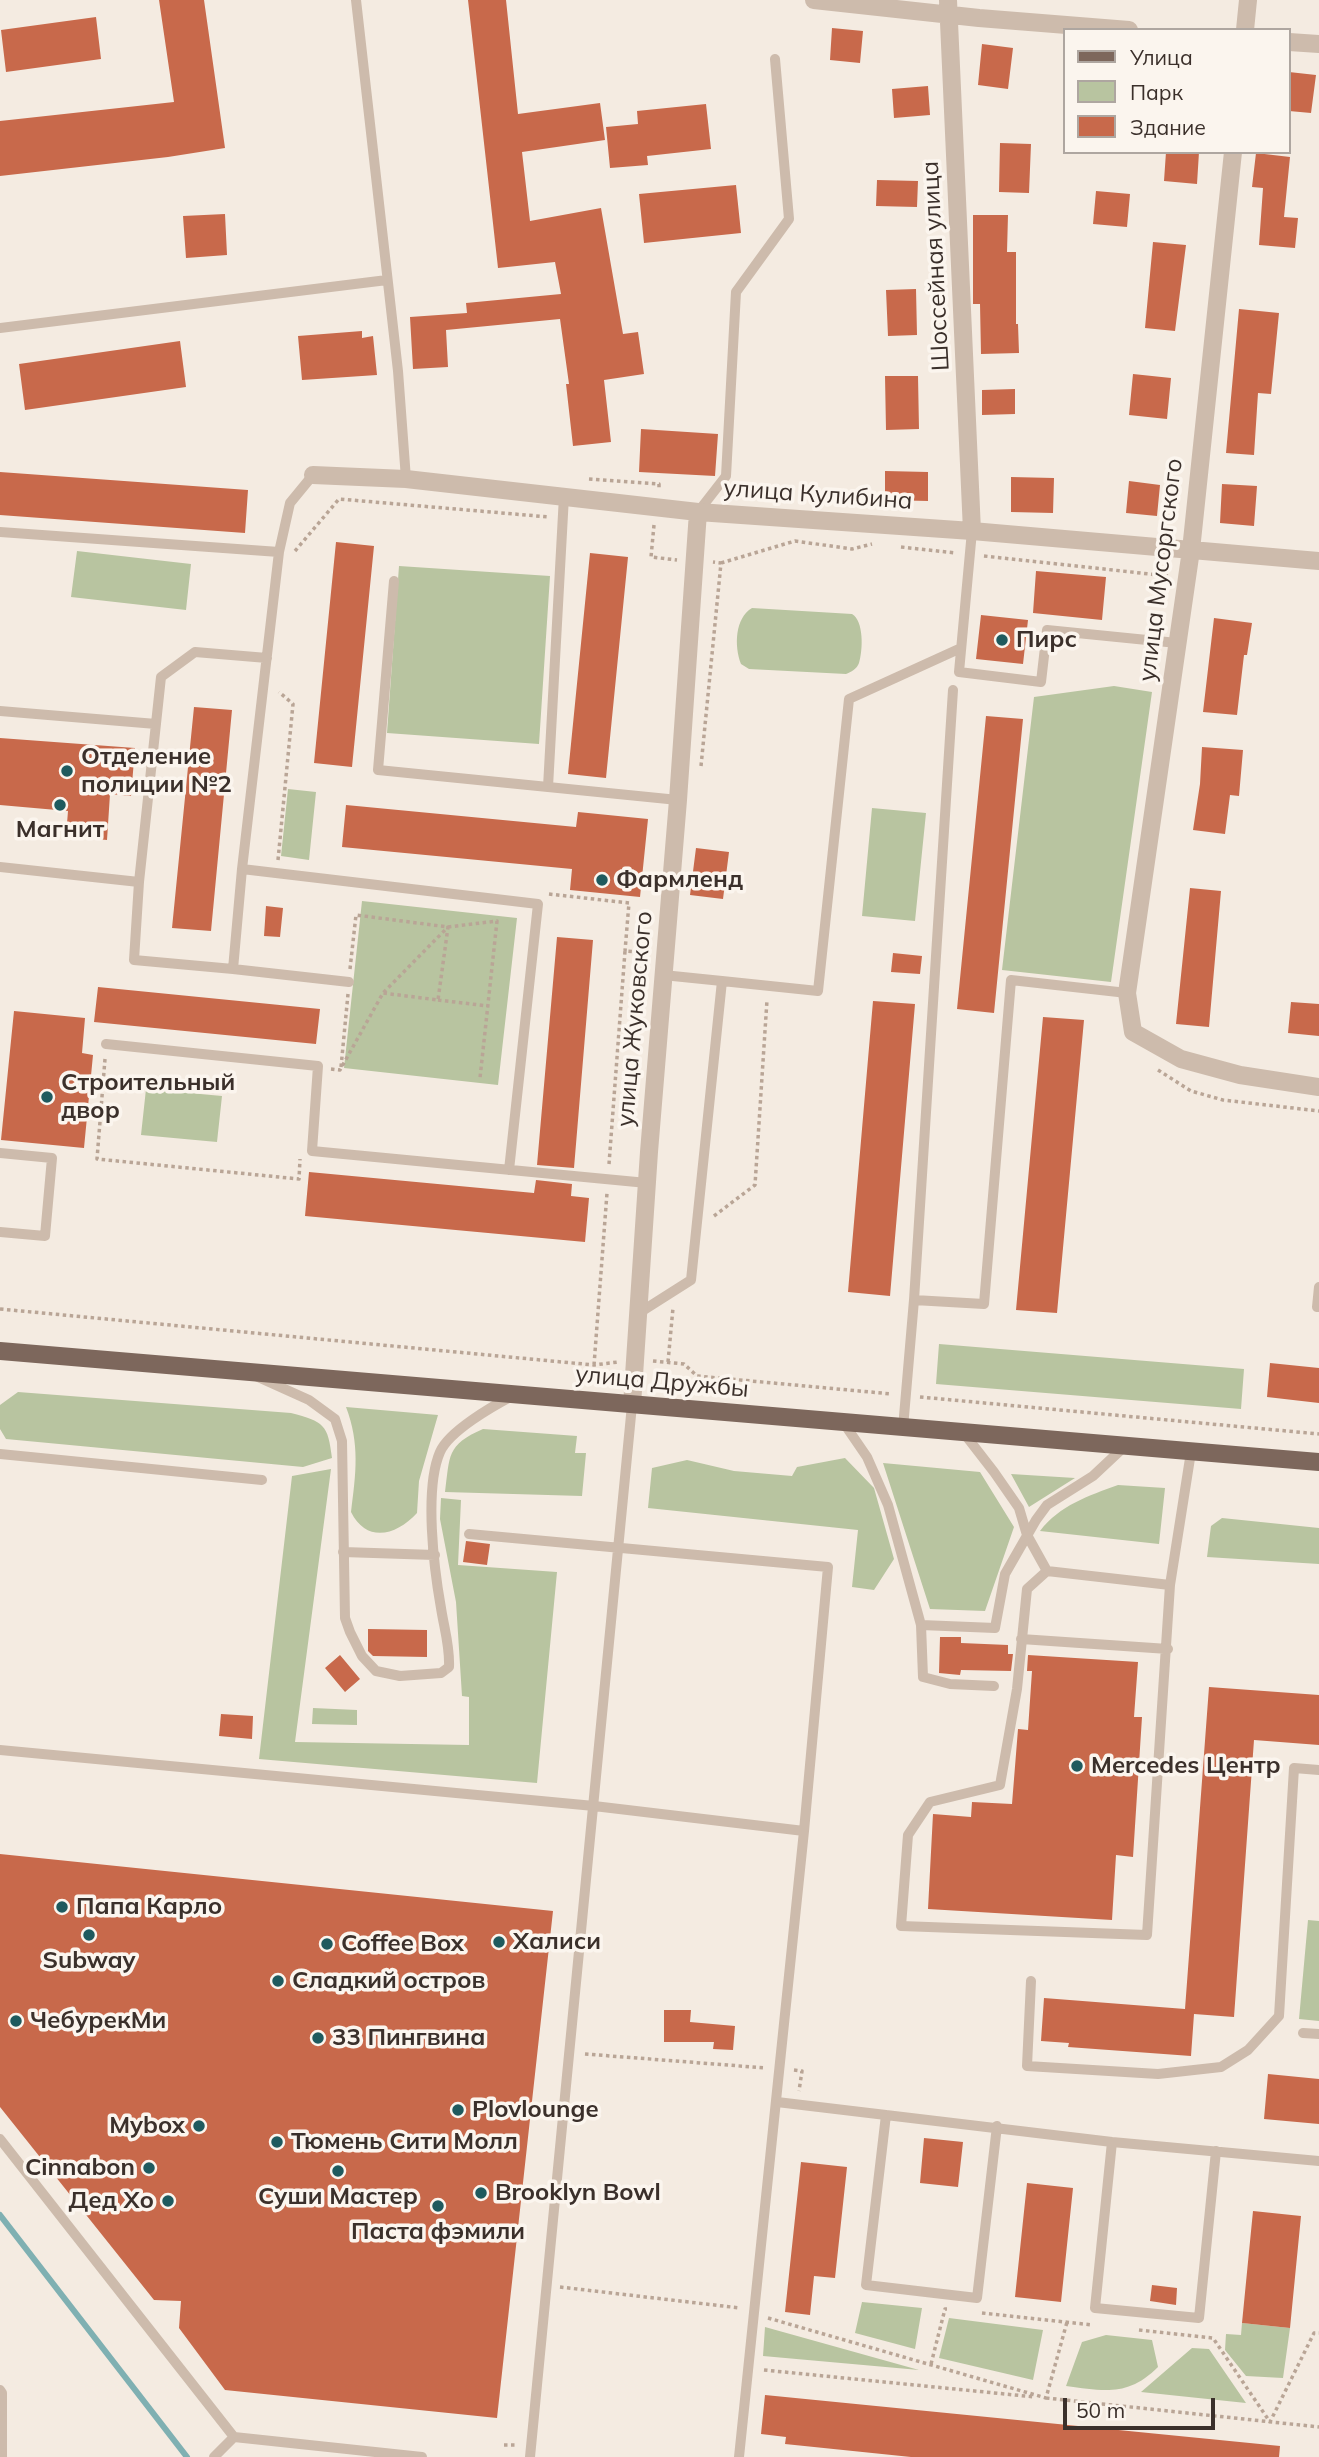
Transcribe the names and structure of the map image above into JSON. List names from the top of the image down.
{
  "streets": {
    "main road": ["улица Дружбы"],
    "street": [
      "Шоссейная улица",
      "улица Кулибина",
      "улица Мусоргского",
      "улица Жуковского"
    ]
  },
  "crossings": [
    ["Шоссейная улица", "улица Кулибина"],
    ["улица Кулибина", "улица Мусоргского"],
    ["улица Кулибина", "улица Жуковского"],
    ["улица Жуковского", "улица Дружбы"]
  ],
  "places": [
    "Пирс",
    "Отделение полиции №2",
    "Магнит",
    "Фармленд",
    "Строительный двор",
    "Mercedes Центр",
    "Папа Карло",
    "Subway",
    "Халиси",
    "Coffee Box",
    "Сладкий остров",
    "ЧебурекМи",
    "33 Пингвина",
    "Plovlounge",
    "Mybox",
    "Тюмень Сити Молл",
    "Cinnabon",
    "Суши Мастер",
    "Brooklyn Bowl",
    "Дед Хо",
    "Паста фэмили"
  ],
  "legend": ["Улица", "Парк", "Здание"],
  "scale_bar": "50 m"
}
